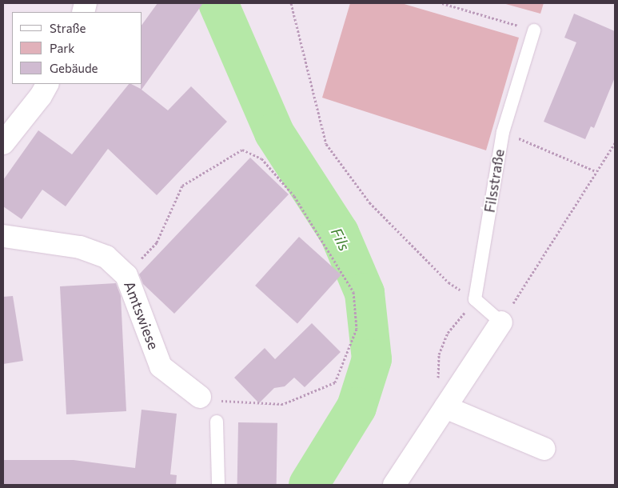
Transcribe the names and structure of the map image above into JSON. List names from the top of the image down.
{
  "streets": {
    "street": ["Amtswiese"],
    "lane": ["Filsstraße"]
  },
  "water": ["Fils"],
  "legend": ["Straße", "Park", "Gebäude"]
}
